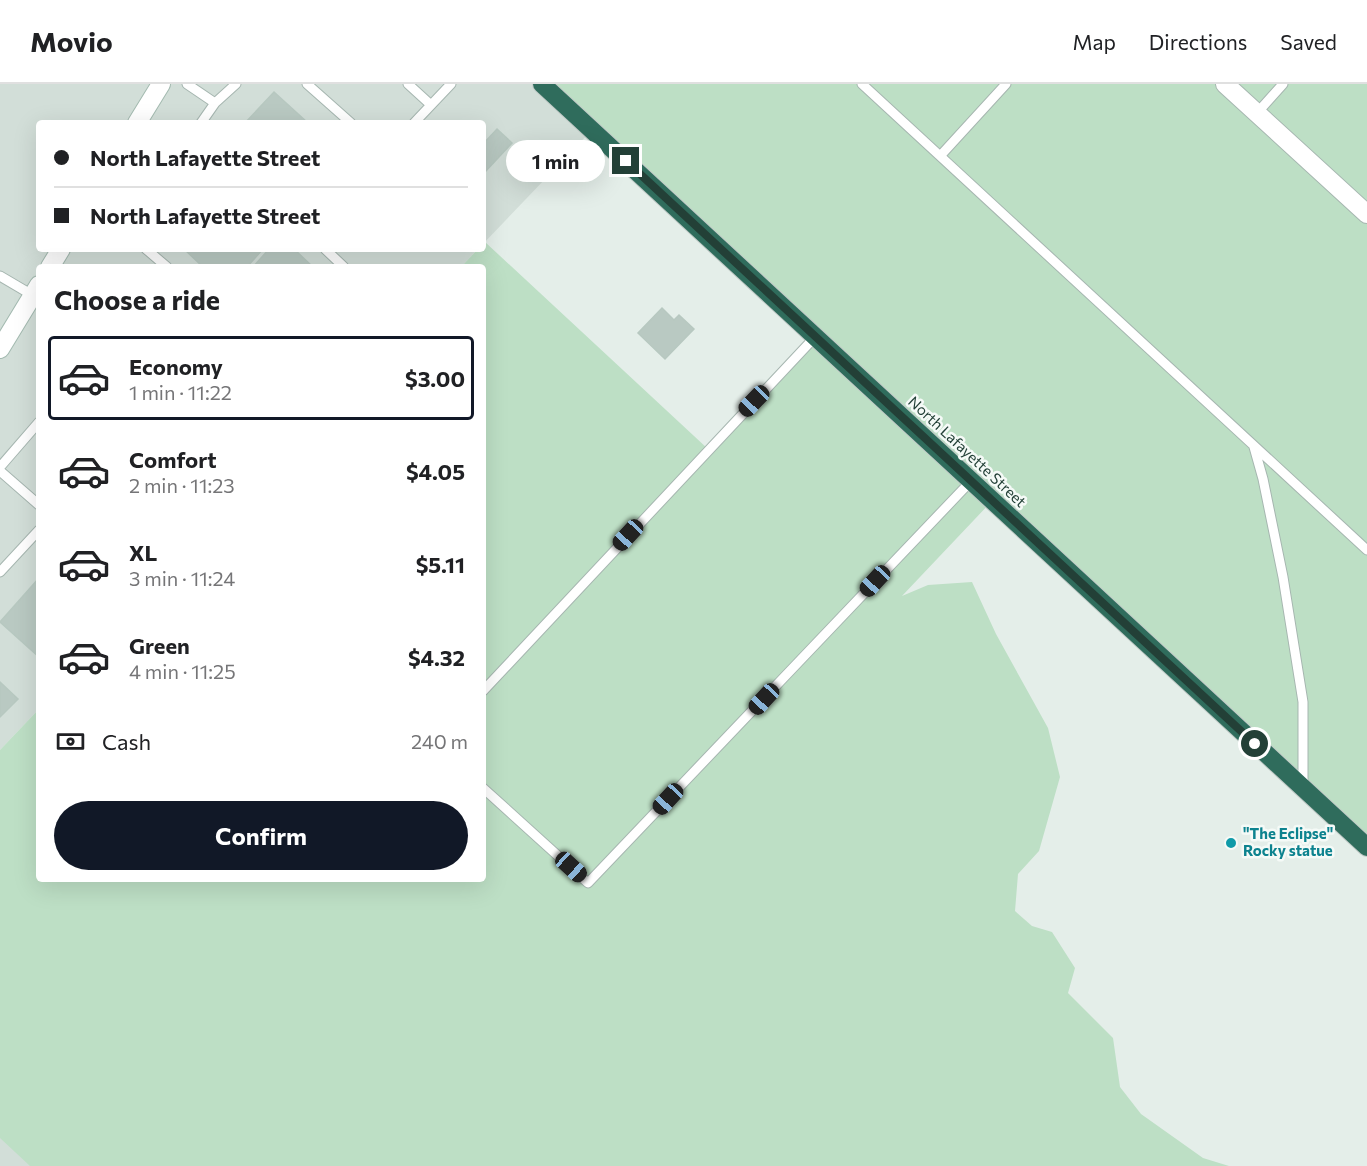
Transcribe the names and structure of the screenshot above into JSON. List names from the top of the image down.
{
  "streets": {
    "highway": ["North Lafayette Street"]
  },
  "places": ["\"The Eclipse\" Rocky statue"],
  "page": {
    "header": "Movio",
    "nav": ["Map", "Directions", "Saved"],
    "banner": ["North Lafayette Street", "North Lafayette Street"],
    "bubble": "1 min",
    "heading": "Choose a ride",
    "list": [
      {
        "name": "Economy",
        "note": "1 min · 11:22",
        "value": "$3.00"
      },
      {
        "name": "Comfort",
        "note": "2 min · 11:23",
        "value": "$4.05"
      },
      {
        "name": "XL",
        "note": "3 min · 11:24",
        "value": "$5.11"
      },
      {
        "name": "Green",
        "note": "4 min · 11:25",
        "value": "$4.32"
      }
    ],
    "pay": ["Cash", "240 m"],
    "buttons": "Confirm"
  }
}
